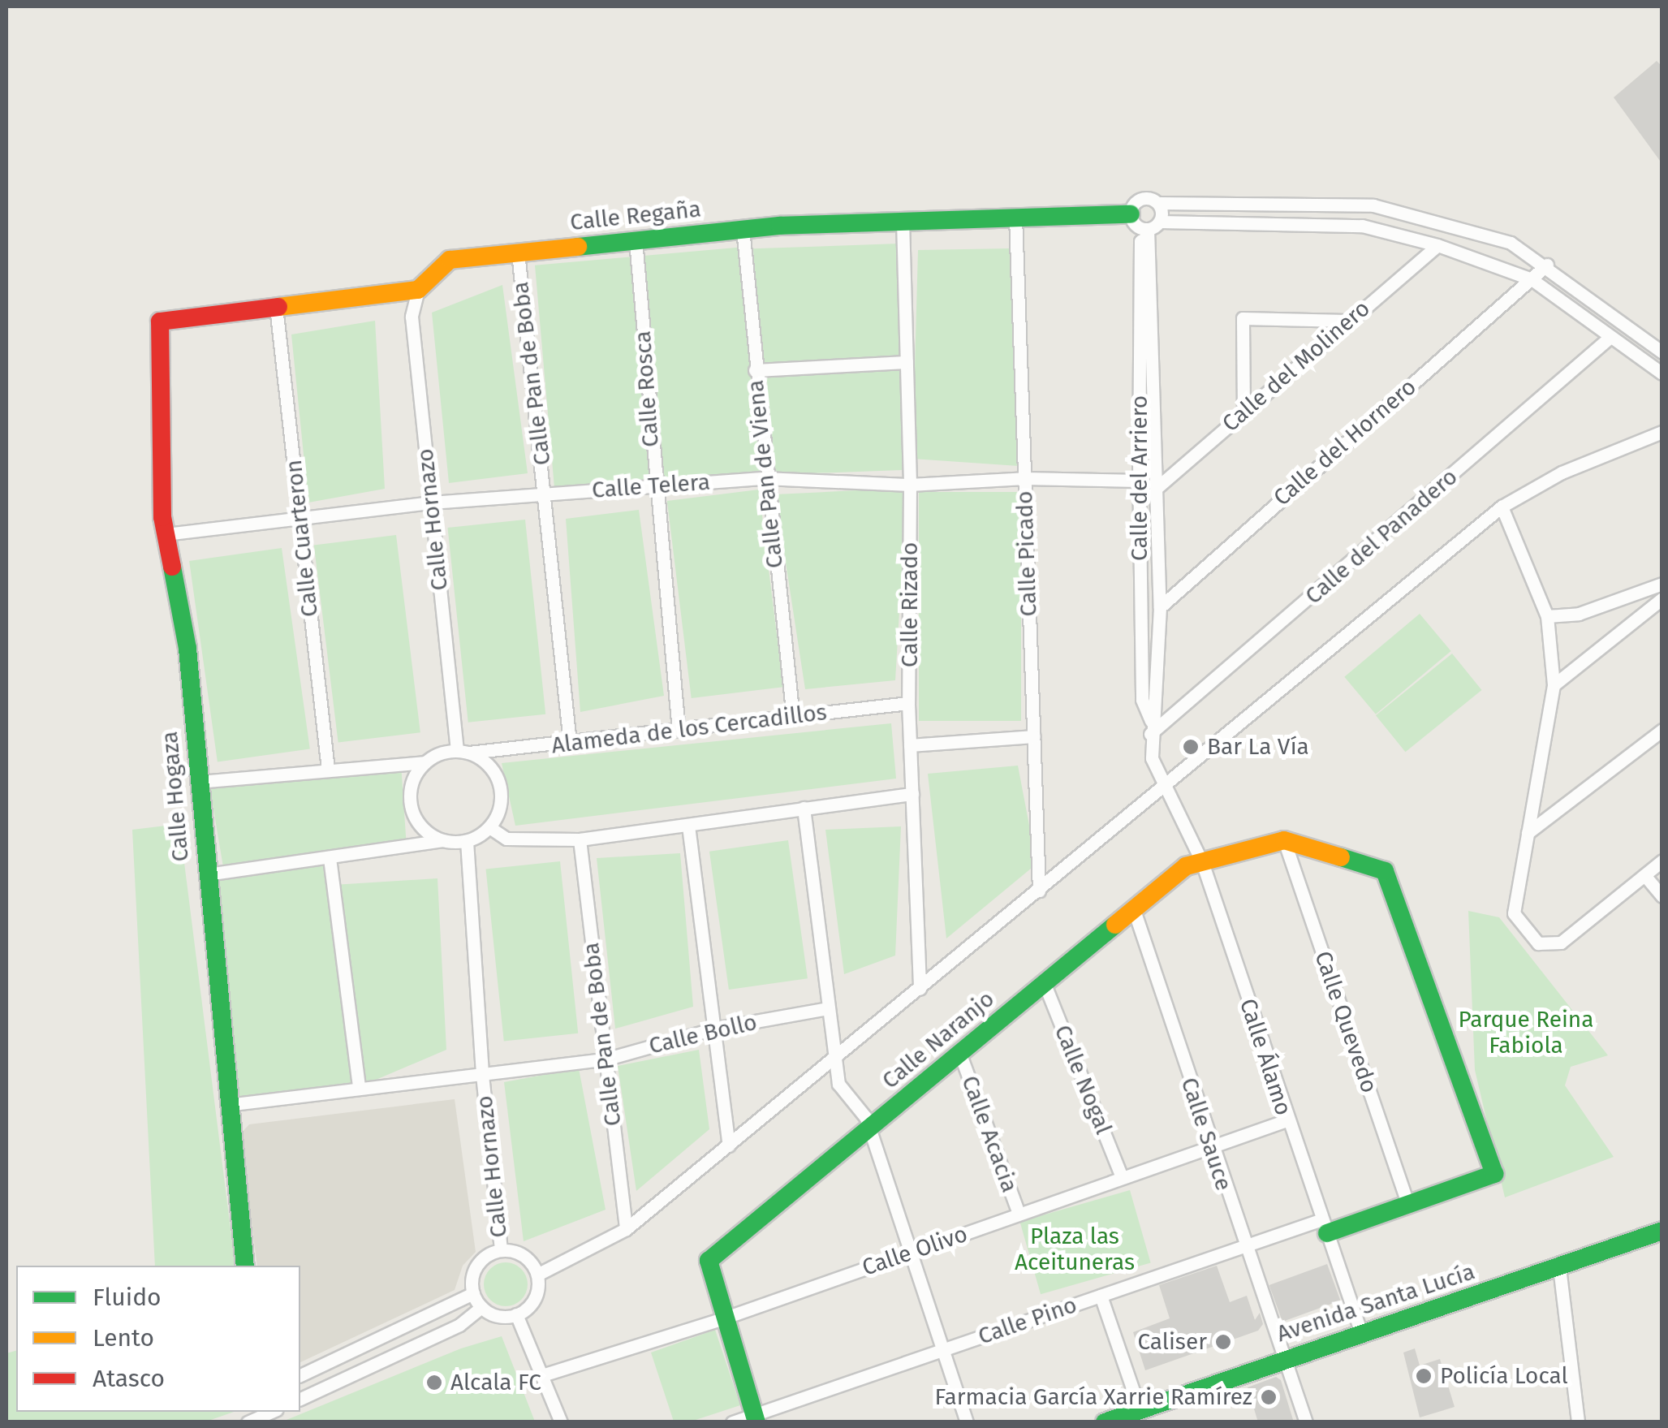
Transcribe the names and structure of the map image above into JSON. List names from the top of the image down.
{
  "streets": {
    "street": [
      "Calle Regaña",
      "Calle del Molinero",
      "Calle Pan de Boba",
      "Calle Rosca",
      "Calle del Hornero",
      "Calle Pan de Viena",
      "Calle del Arriero",
      "Calle Telera",
      "Calle Hornazo",
      "Calle del Panadero",
      "Calle Cuarteron",
      "Calle Picado",
      "Calle Rizado",
      "Alameda de los Cercadillos",
      "Calle Hogaza",
      "Calle Quevedo",
      "Calle Bollo",
      "Calle Naranjo",
      "Calle Álamo",
      "Calle Nogal",
      "Calle Acacia",
      "Calle Sauce",
      "Calle Olivo",
      "Avenida Santa Lucía",
      "Calle Pino"
    ]
  },
  "crossings": [
    ["Calle Regaña", "Calle Pan de Boba"],
    ["Calle Regaña", "Calle Rosca"],
    ["Calle Regaña", "Calle Pan de Viena"],
    ["Calle Regaña", "Calle del Arriero"],
    ["Calle Regaña", "Calle Hornazo"],
    ["Calle Regaña", "Calle Picado"],
    ["Calle Regaña", "Calle Rizado"],
    ["Calle del Molinero", "Calle del Arriero"],
    ["Calle Pan de Boba", "Calle Telera"],
    ["Calle Pan de Boba", "Alameda de los Cercadillos"],
    ["Calle Pan de Boba", "Calle Bollo"],
    ["Calle Rosca", "Calle Telera"],
    ["Calle Rosca", "Alameda de los Cercadillos"],
    ["Calle del Hornero", "Calle del Arriero"],
    ["Calle Pan de Viena", "Calle Telera"],
    ["Calle Pan de Viena", "Alameda de los Cercadillos"],
    ["Calle del Arriero", "Calle Telera"],
    ["Calle del Arriero", "Calle del Panadero"],
    ["Calle del Arriero", "Calle Álamo"],
    ["Calle Telera", "Calle Hornazo"],
    ["Calle Telera", "Calle Cuarteron"],
    ["Calle Telera", "Calle Picado"],
    ["Calle Telera", "Calle Rizado"],
    ["Calle Telera", "Calle Hogaza"],
    ["Calle Hornazo", "Alameda de los Cercadillos"],
    ["Calle Hornazo", "Calle Bollo"],
    ["Calle Cuarteron", "Calle Hogaza"],
    ["Calle Rizado", "Alameda de los Cercadillos"],
    ["Calle Hogaza", "Calle Bollo"],
    ["Calle Quevedo", "Calle Naranjo"],
    ["Calle Naranjo", "Calle Álamo"],
    ["Calle Naranjo", "Calle Nogal"],
    ["Calle Naranjo", "Calle Acacia"],
    ["Calle Naranjo", "Calle Sauce"],
    ["Calle Naranjo", "Calle Olivo"],
    ["Calle Álamo", "Calle Olivo"],
    ["Calle Álamo", "Avenida Santa Lucía"],
    ["Calle Álamo", "Calle Pino"],
    ["Calle Nogal", "Calle Olivo"],
    ["Calle Acacia", "Calle Olivo"],
    ["Calle Sauce", "Calle Olivo"],
    ["Calle Sauce", "Avenida Santa Lucía"],
    ["Calle Sauce", "Calle Pino"]
  ],
  "parks": ["Parque Reina Fabiola", "Plaza las Aceituneras"],
  "places": [
    "Bar La Vía",
    "Caliser",
    "Policía Local",
    "Alcala FC",
    "Farmacia García Xarrie Ramírez"
  ],
  "legend": ["Fluido", "Lento", "Atasco"]
}
